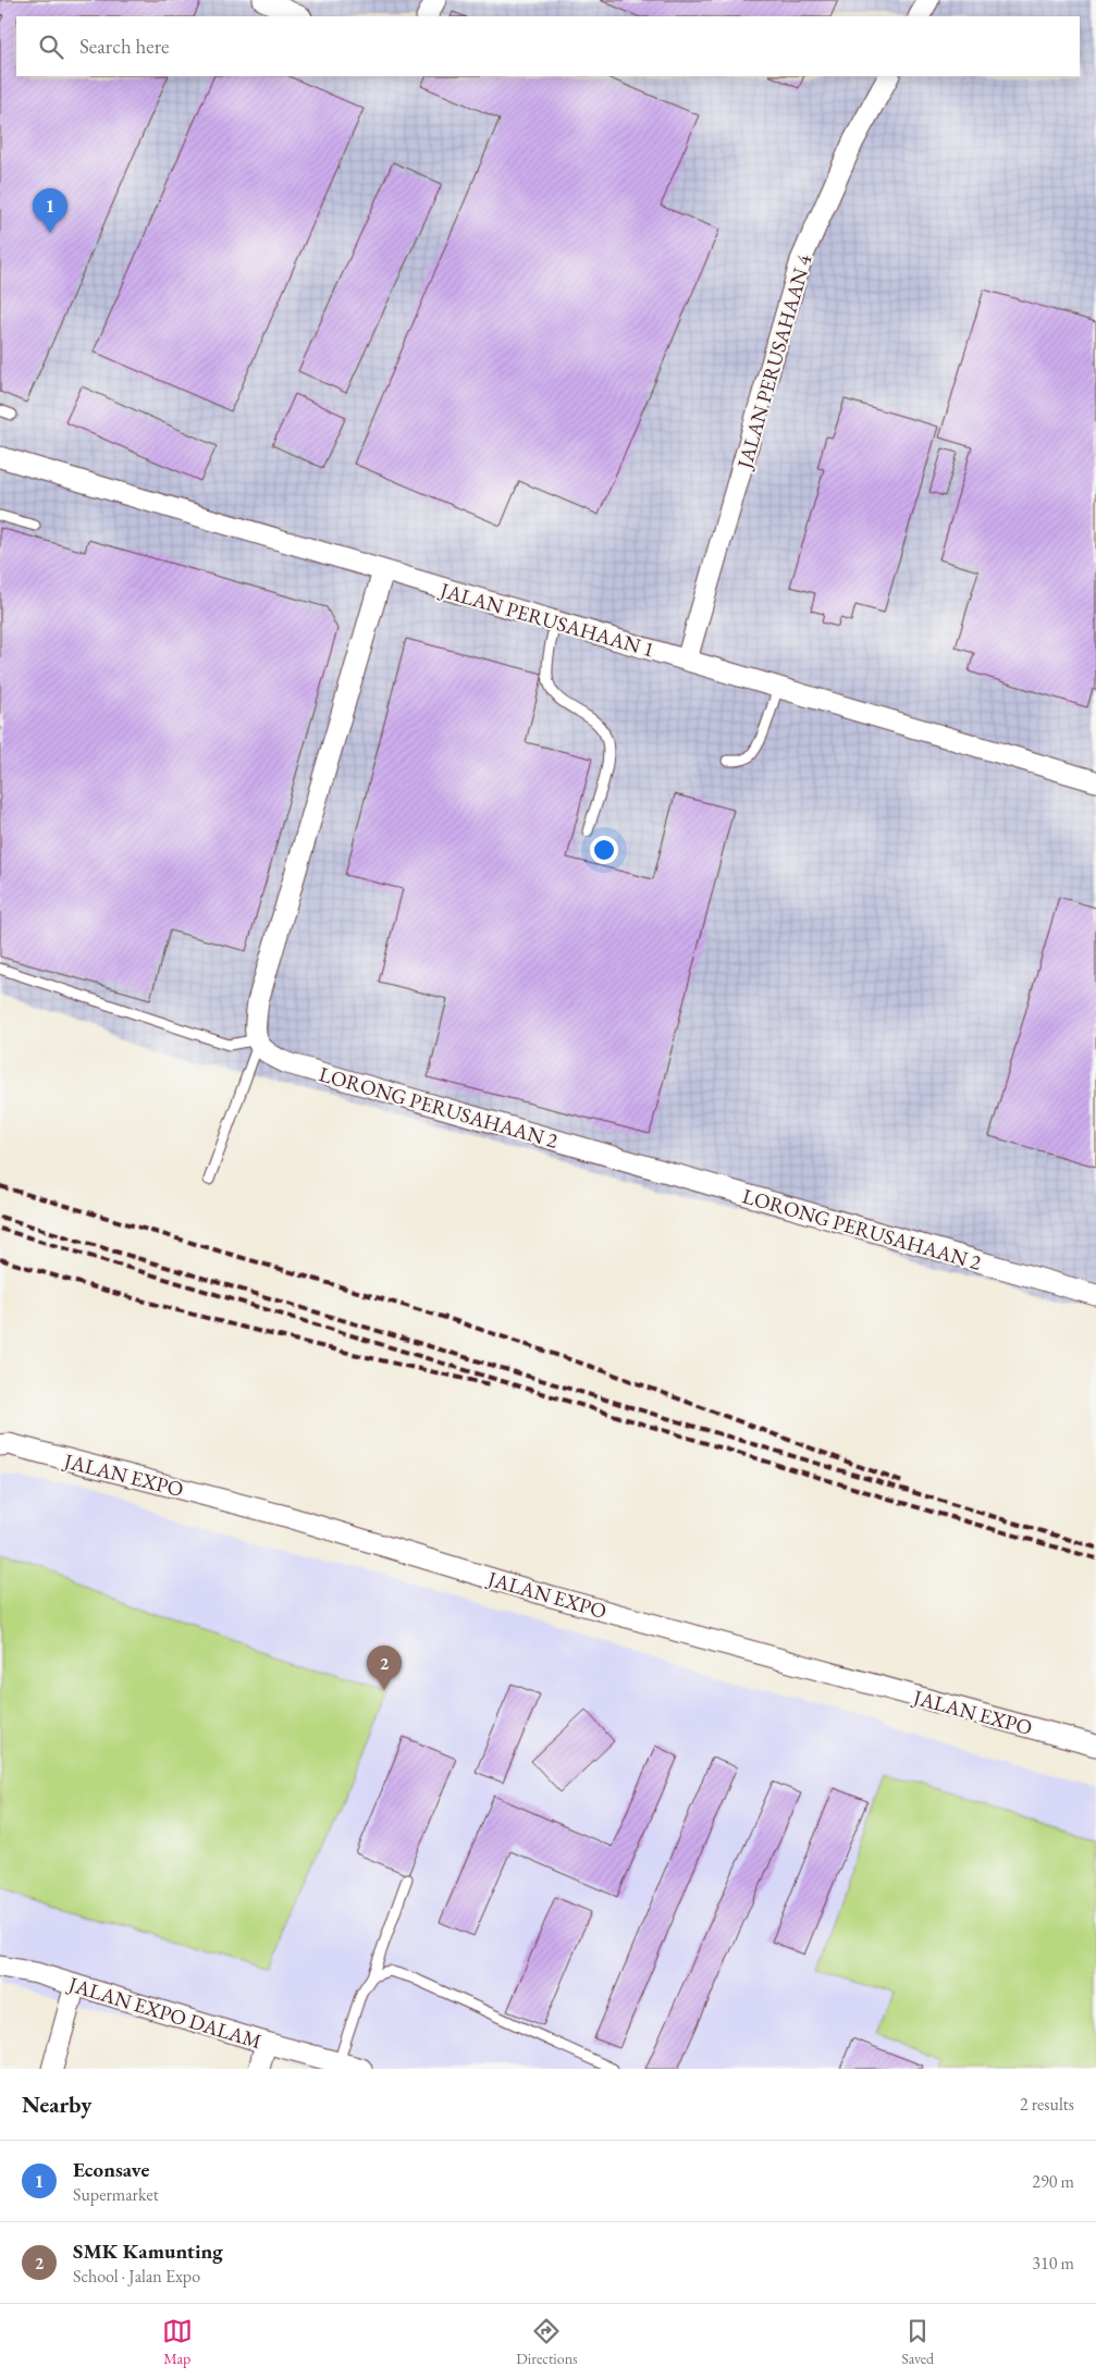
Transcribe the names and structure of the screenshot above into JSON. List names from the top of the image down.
{
  "streets": {
    "street": [
      "JALAN PERUSAHAAN 4",
      "JALAN PERUSAHAAN 1",
      "LORONG PERUSAHAAN 2",
      "JALAN EXPO",
      "JALAN EXPO DALAM"
    ]
  },
  "crossings": [
    ["JALAN PERUSAHAAN 4", "JALAN PERUSAHAAN 1"]
  ],
  "page": {
    "search": "Search here",
    "pins": ["1", "2"],
    "heading": ["Nearby", "2 results"],
    "list": [
      {
        "mark": "1",
        "name": "Econsave",
        "note": "Supermarket",
        "value": "290 m"
      },
      {
        "mark": "2",
        "name": "SMK Kamunting",
        "note": "School · Jalan Expo",
        "value": "310 m"
      }
    ],
    "nav": ["Map", "Directions", "Saved"]
  }
}
